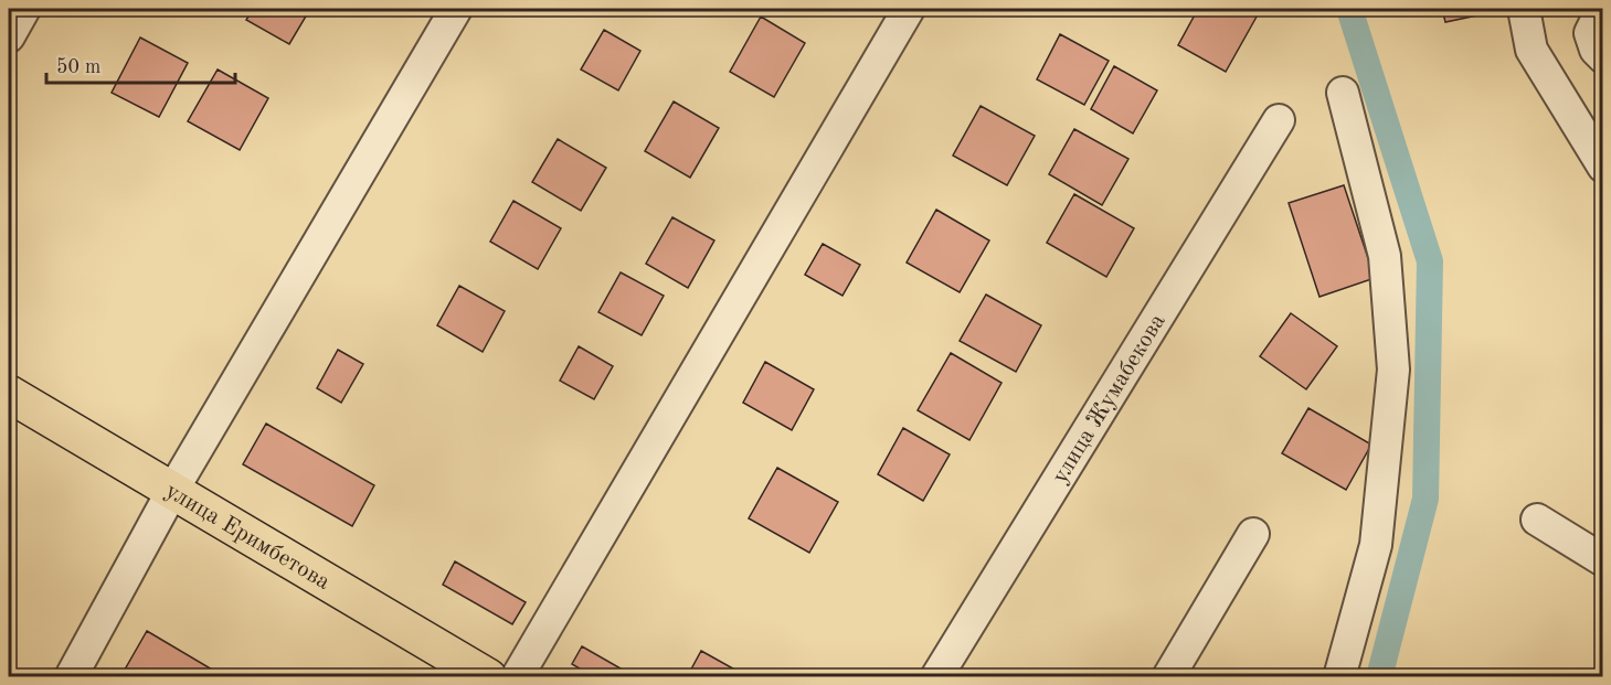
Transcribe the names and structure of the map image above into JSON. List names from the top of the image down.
{
  "streets": {
    "main road": ["улица Еримбетова"],
    "street": ["улица Жумабекова"]
  },
  "scale_bar": "50 m"
}
